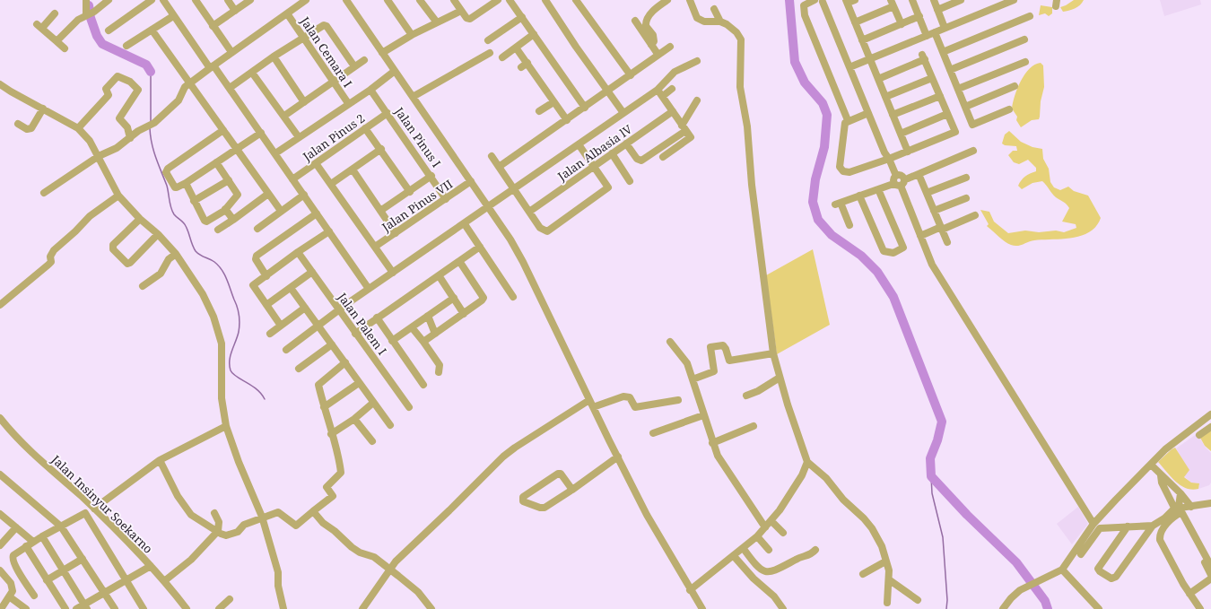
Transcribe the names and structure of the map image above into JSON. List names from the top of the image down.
{
  "streets": {
    "street": [
      "Jalan Cemara I",
      "Jalan Pinus 2",
      "Jalan Pinus I",
      "Jalan Albasia lV",
      "Jalan Pinus VII",
      "Jalan Palem I",
      "Jalan Insinyur Soekarno"
    ]
  },
  "crossings": [
    ["Jalan Pinus 2", "Jalan Pinus I"],
    ["Jalan Pinus I", "Jalan Pinus VII"]
  ]
}
